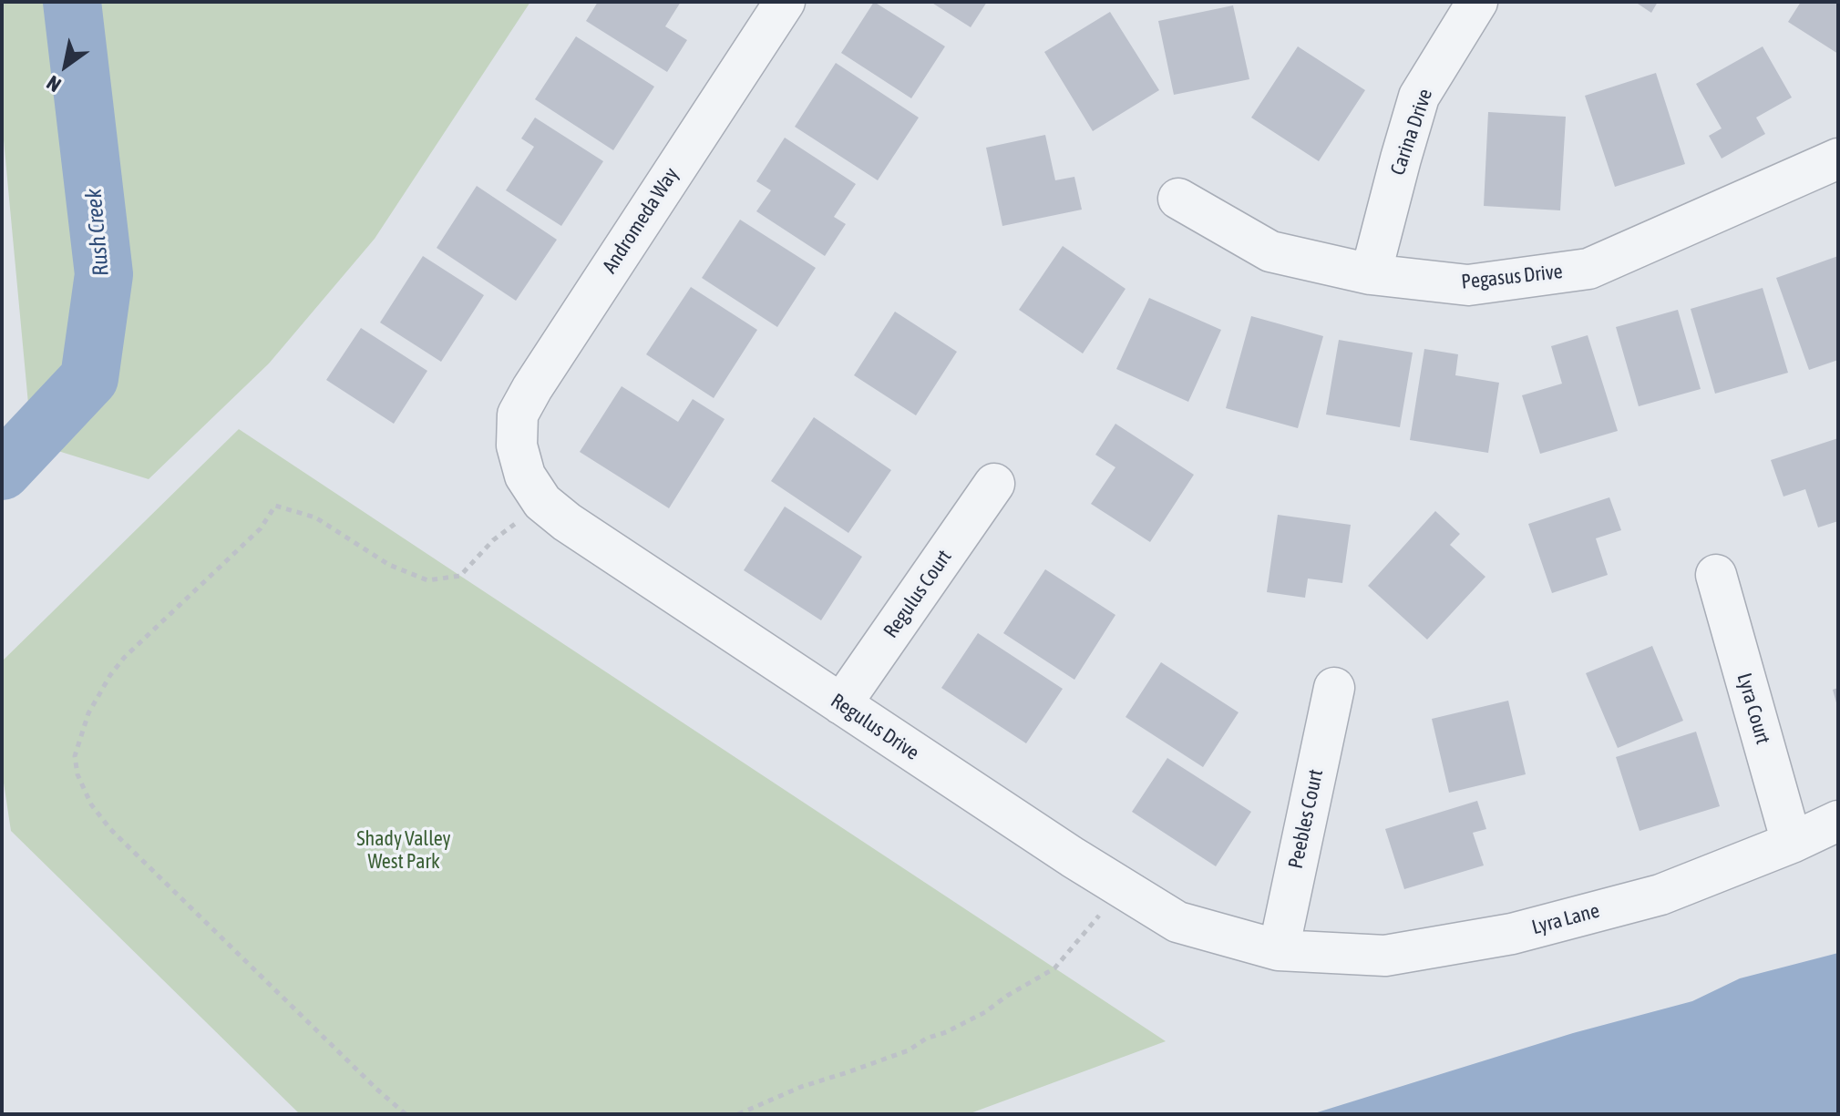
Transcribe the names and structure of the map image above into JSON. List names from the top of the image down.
{
  "streets": {
    "street": [
      "Carina Drive",
      "Andromeda Way",
      "Pegasus Drive",
      "Regulus Court",
      "Lyra Court",
      "Regulus Drive",
      "Peebles Court",
      "Lyra Lane"
    ]
  },
  "crossings": [
    ["Carina Drive", "Pegasus Drive"],
    ["Andromeda Way", "Regulus Drive"],
    ["Regulus Court", "Regulus Drive"],
    ["Lyra Court", "Lyra Lane"],
    ["Regulus Drive", "Peebles Court"],
    ["Regulus Drive", "Lyra Lane"],
    ["Peebles Court", "Lyra Lane"]
  ],
  "water": ["Rush Creek"],
  "parks": ["Shady Valley West Park"],
  "north": "bottom left"
}
